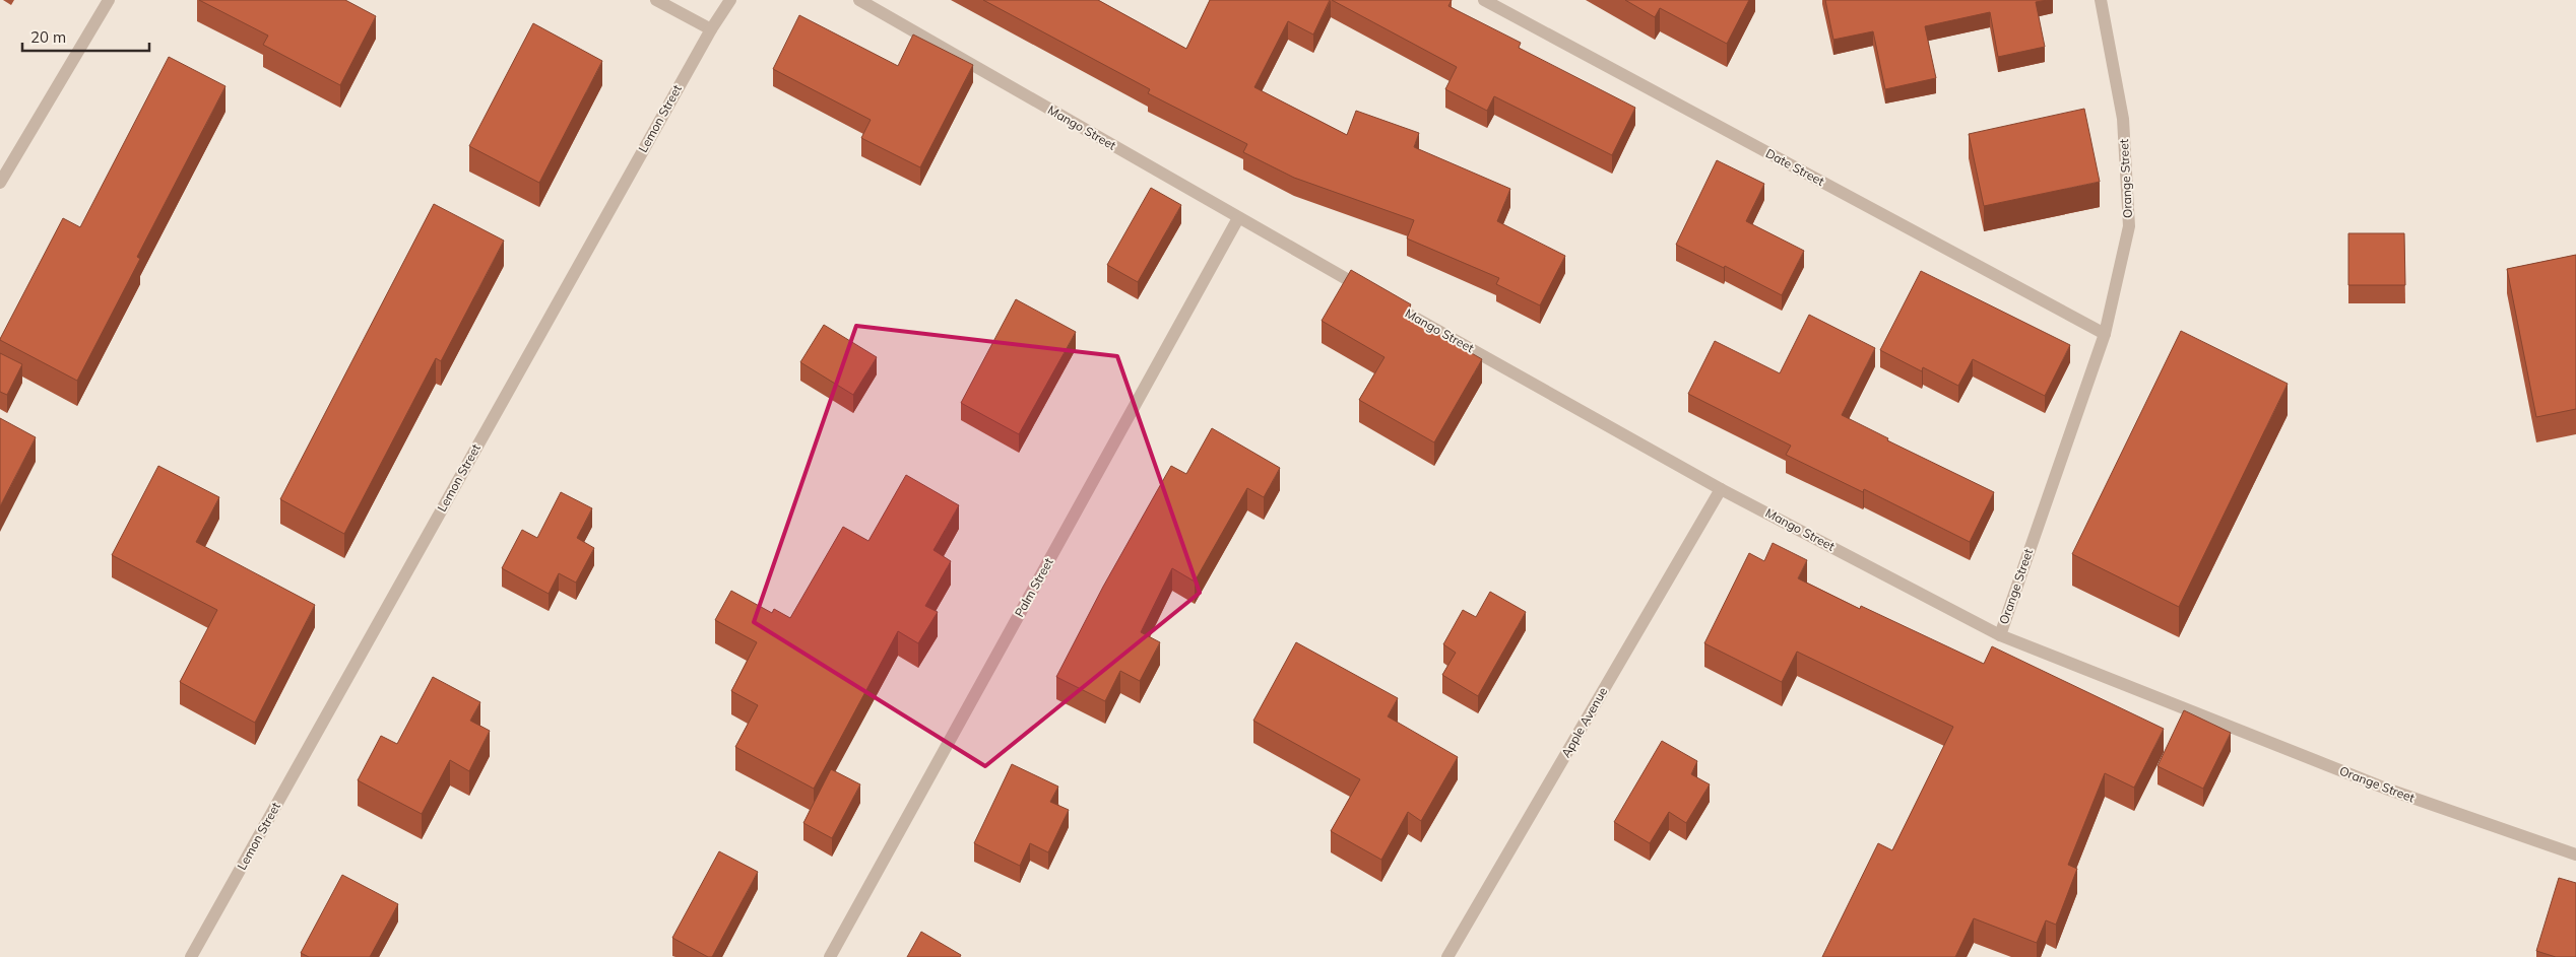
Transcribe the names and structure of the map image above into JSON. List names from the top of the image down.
{
  "streets": {
    "street": [
      "Lemon Street",
      "Mango Street",
      "Date Street",
      "Orange Street",
      "Palm Street",
      "Apple Avenue"
    ]
  },
  "crossings": [
    ["Mango Street", "Orange Street"],
    ["Mango Street", "Palm Street"],
    ["Mango Street", "Apple Avenue"],
    ["Date Street", "Orange Street"]
  ],
  "scale_bar": "20 m"
}
